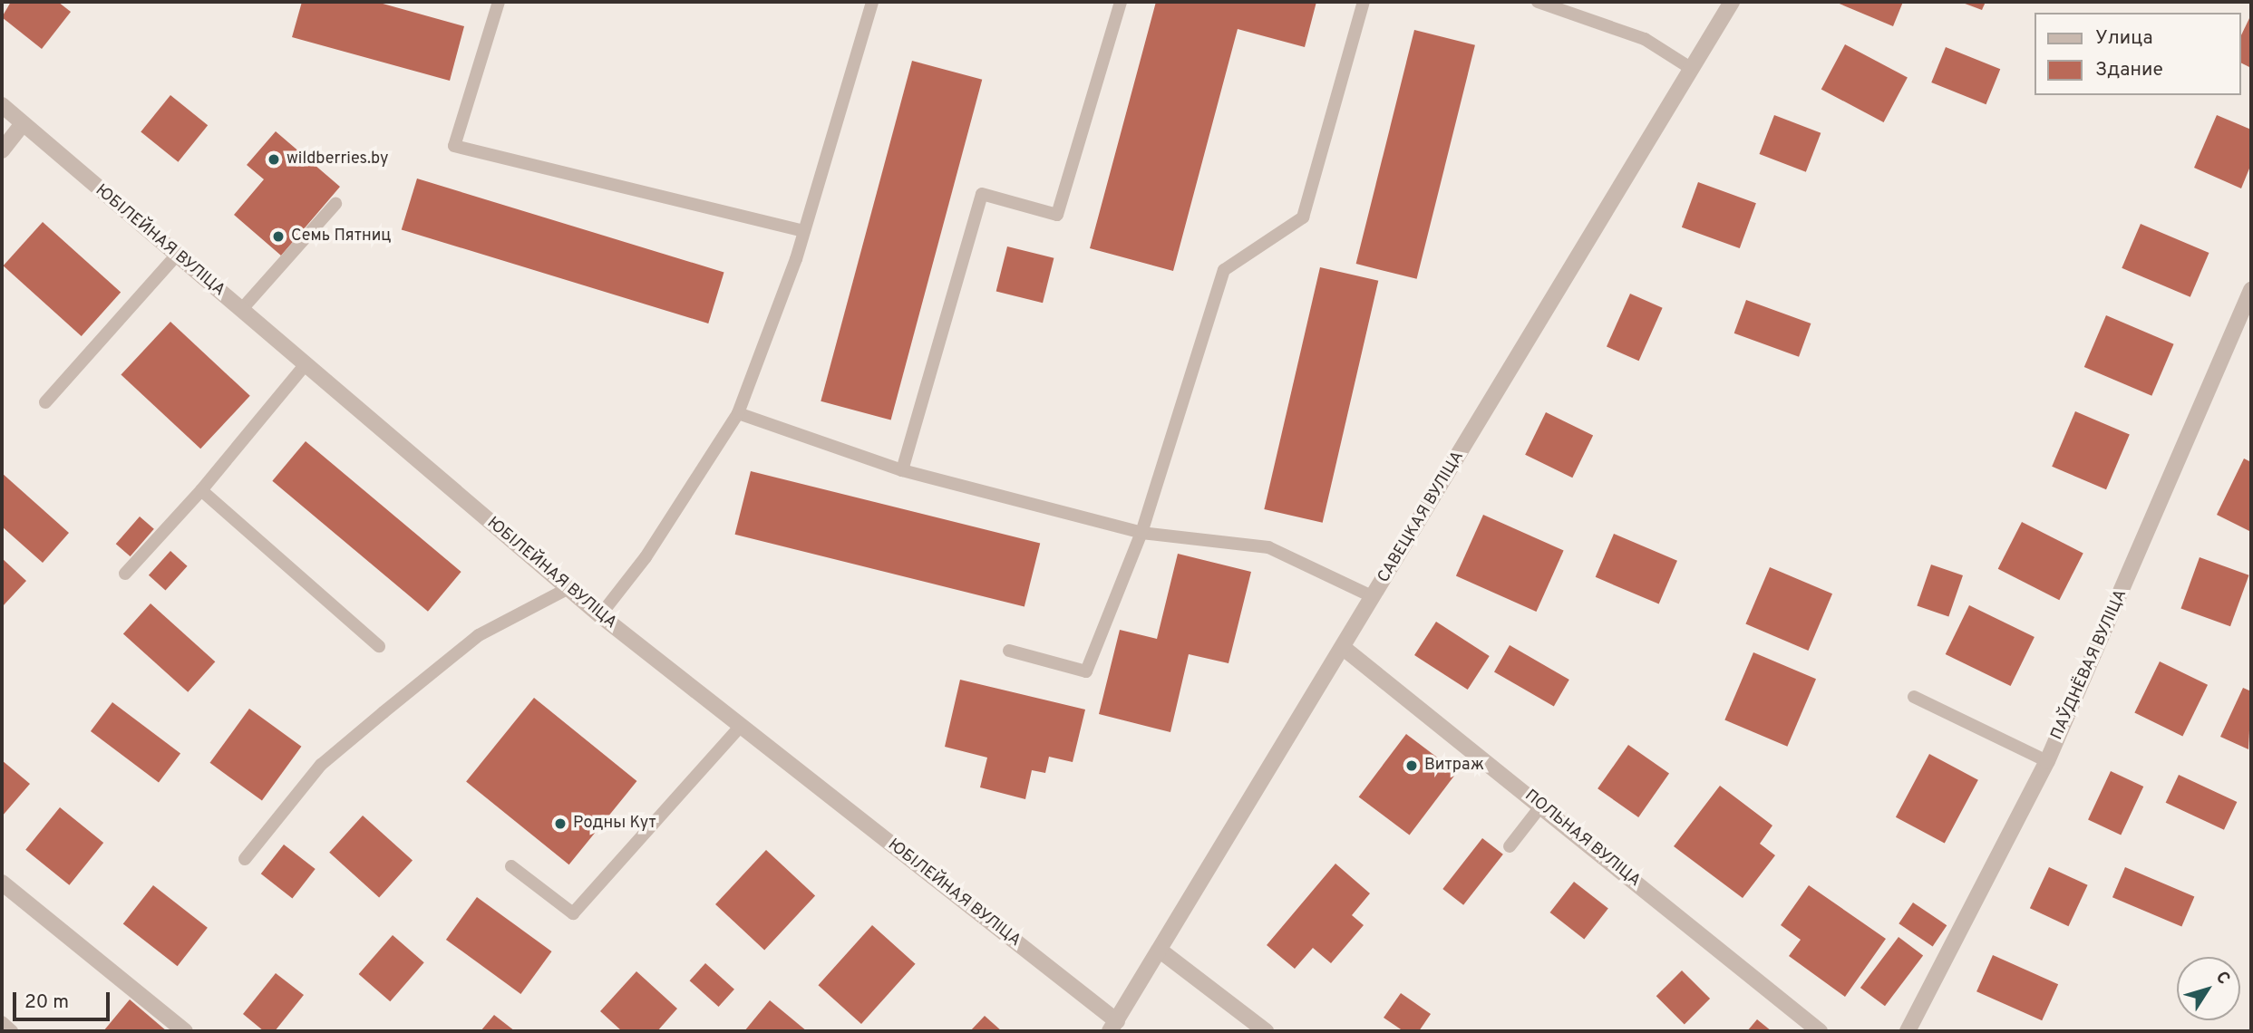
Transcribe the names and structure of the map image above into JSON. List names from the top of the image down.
{
  "streets": {
    "street": [
      "ЮБІЛЕЙНАЯ ВУЛІЦА",
      "САВЕЦКАЯ ВУЛІЦА",
      "ПАЎДНЁВАЯ ВУЛІЦА",
      "ПОЛЬНАЯ ВУЛІЦА"
    ]
  },
  "crossings": [
    ["ЮБІЛЕЙНАЯ ВУЛІЦА", "САВЕЦКАЯ ВУЛІЦА"],
    ["САВЕЦКАЯ ВУЛІЦА", "ПОЛЬНАЯ ВУЛІЦА"]
  ],
  "places": [
    "wildberries.by",
    "Семь Пятниц",
    "Витраж",
    "Родны Кут"
  ],
  "legend": ["Улица", "Здание"],
  "scale_bar": "20 m",
  "north": "top right"
}
